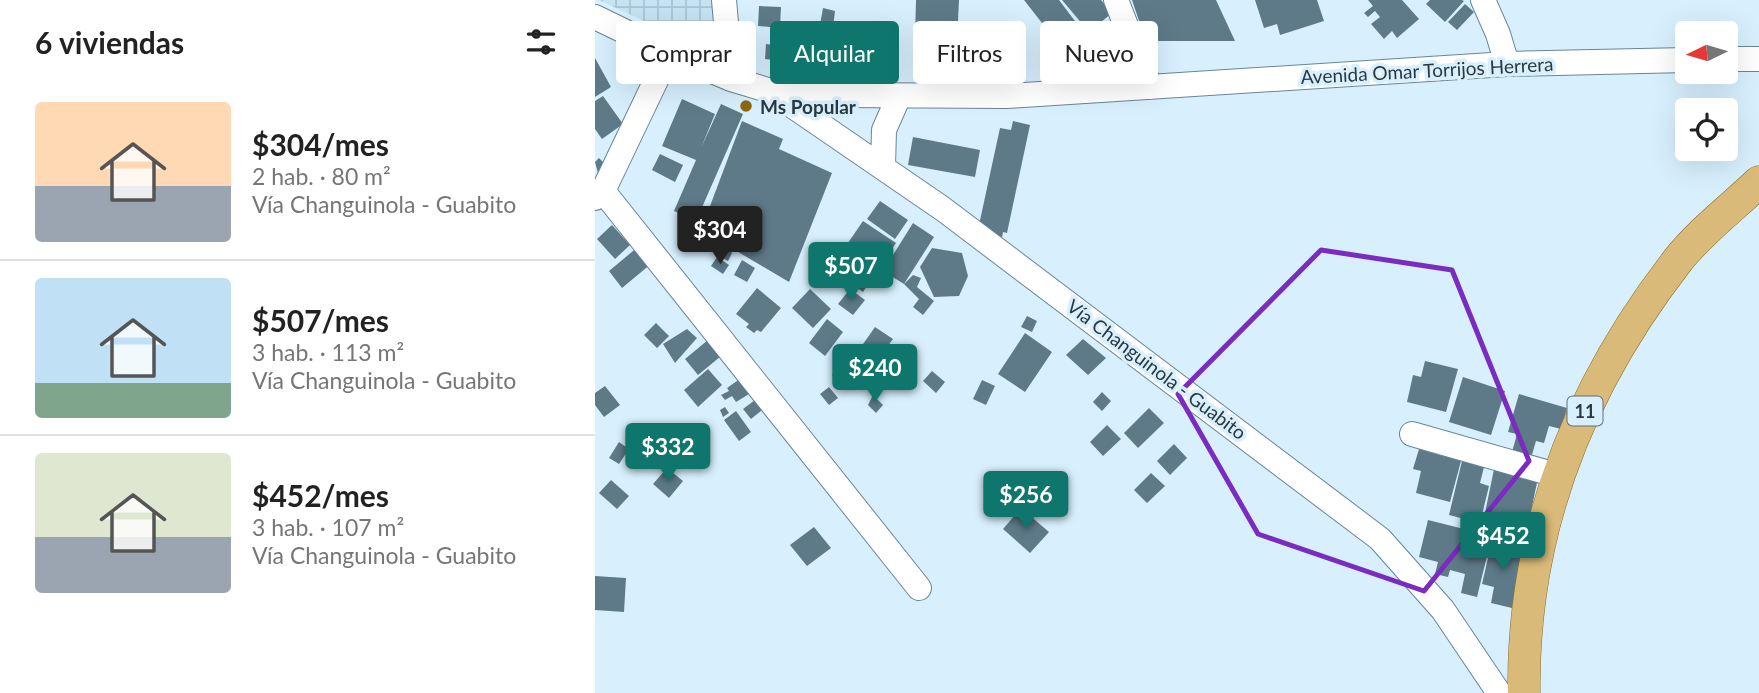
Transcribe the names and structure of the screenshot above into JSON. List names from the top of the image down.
{
  "streets": {
    "main road": ["11"],
    "street": ["Avenida Omar Torrijos Herrera", "Vía Changuinola - Guabito"]
  },
  "crossings": [
    ["Avenida Omar Torrijos Herrera", "Vía Changuinola - Guabito"]
  ],
  "places": ["Ms Popular"],
  "north": "left",
  "page": {
    "heading": "6 viviendas",
    "chip": [
      "Comprar",
      "Alquilar",
      "Filtros",
      "Nuevo"
    ],
    "list": [
      {
        "name": "$304/mes",
        "note": "2 hab. · 80 m² · Vía Changuinola - Guabito"
      },
      {
        "name": "$507/mes",
        "note": "3 hab. · 113 m² · Vía Changuinola - Guabito"
      },
      {
        "name": "$452/mes",
        "note": "3 hab. · 107 m² · Vía Changuinola - Guabito"
      }
    ],
    "price": [
      "$304",
      "$507",
      "$240",
      "$332",
      "$256",
      "$452"
    ]
  }
}
